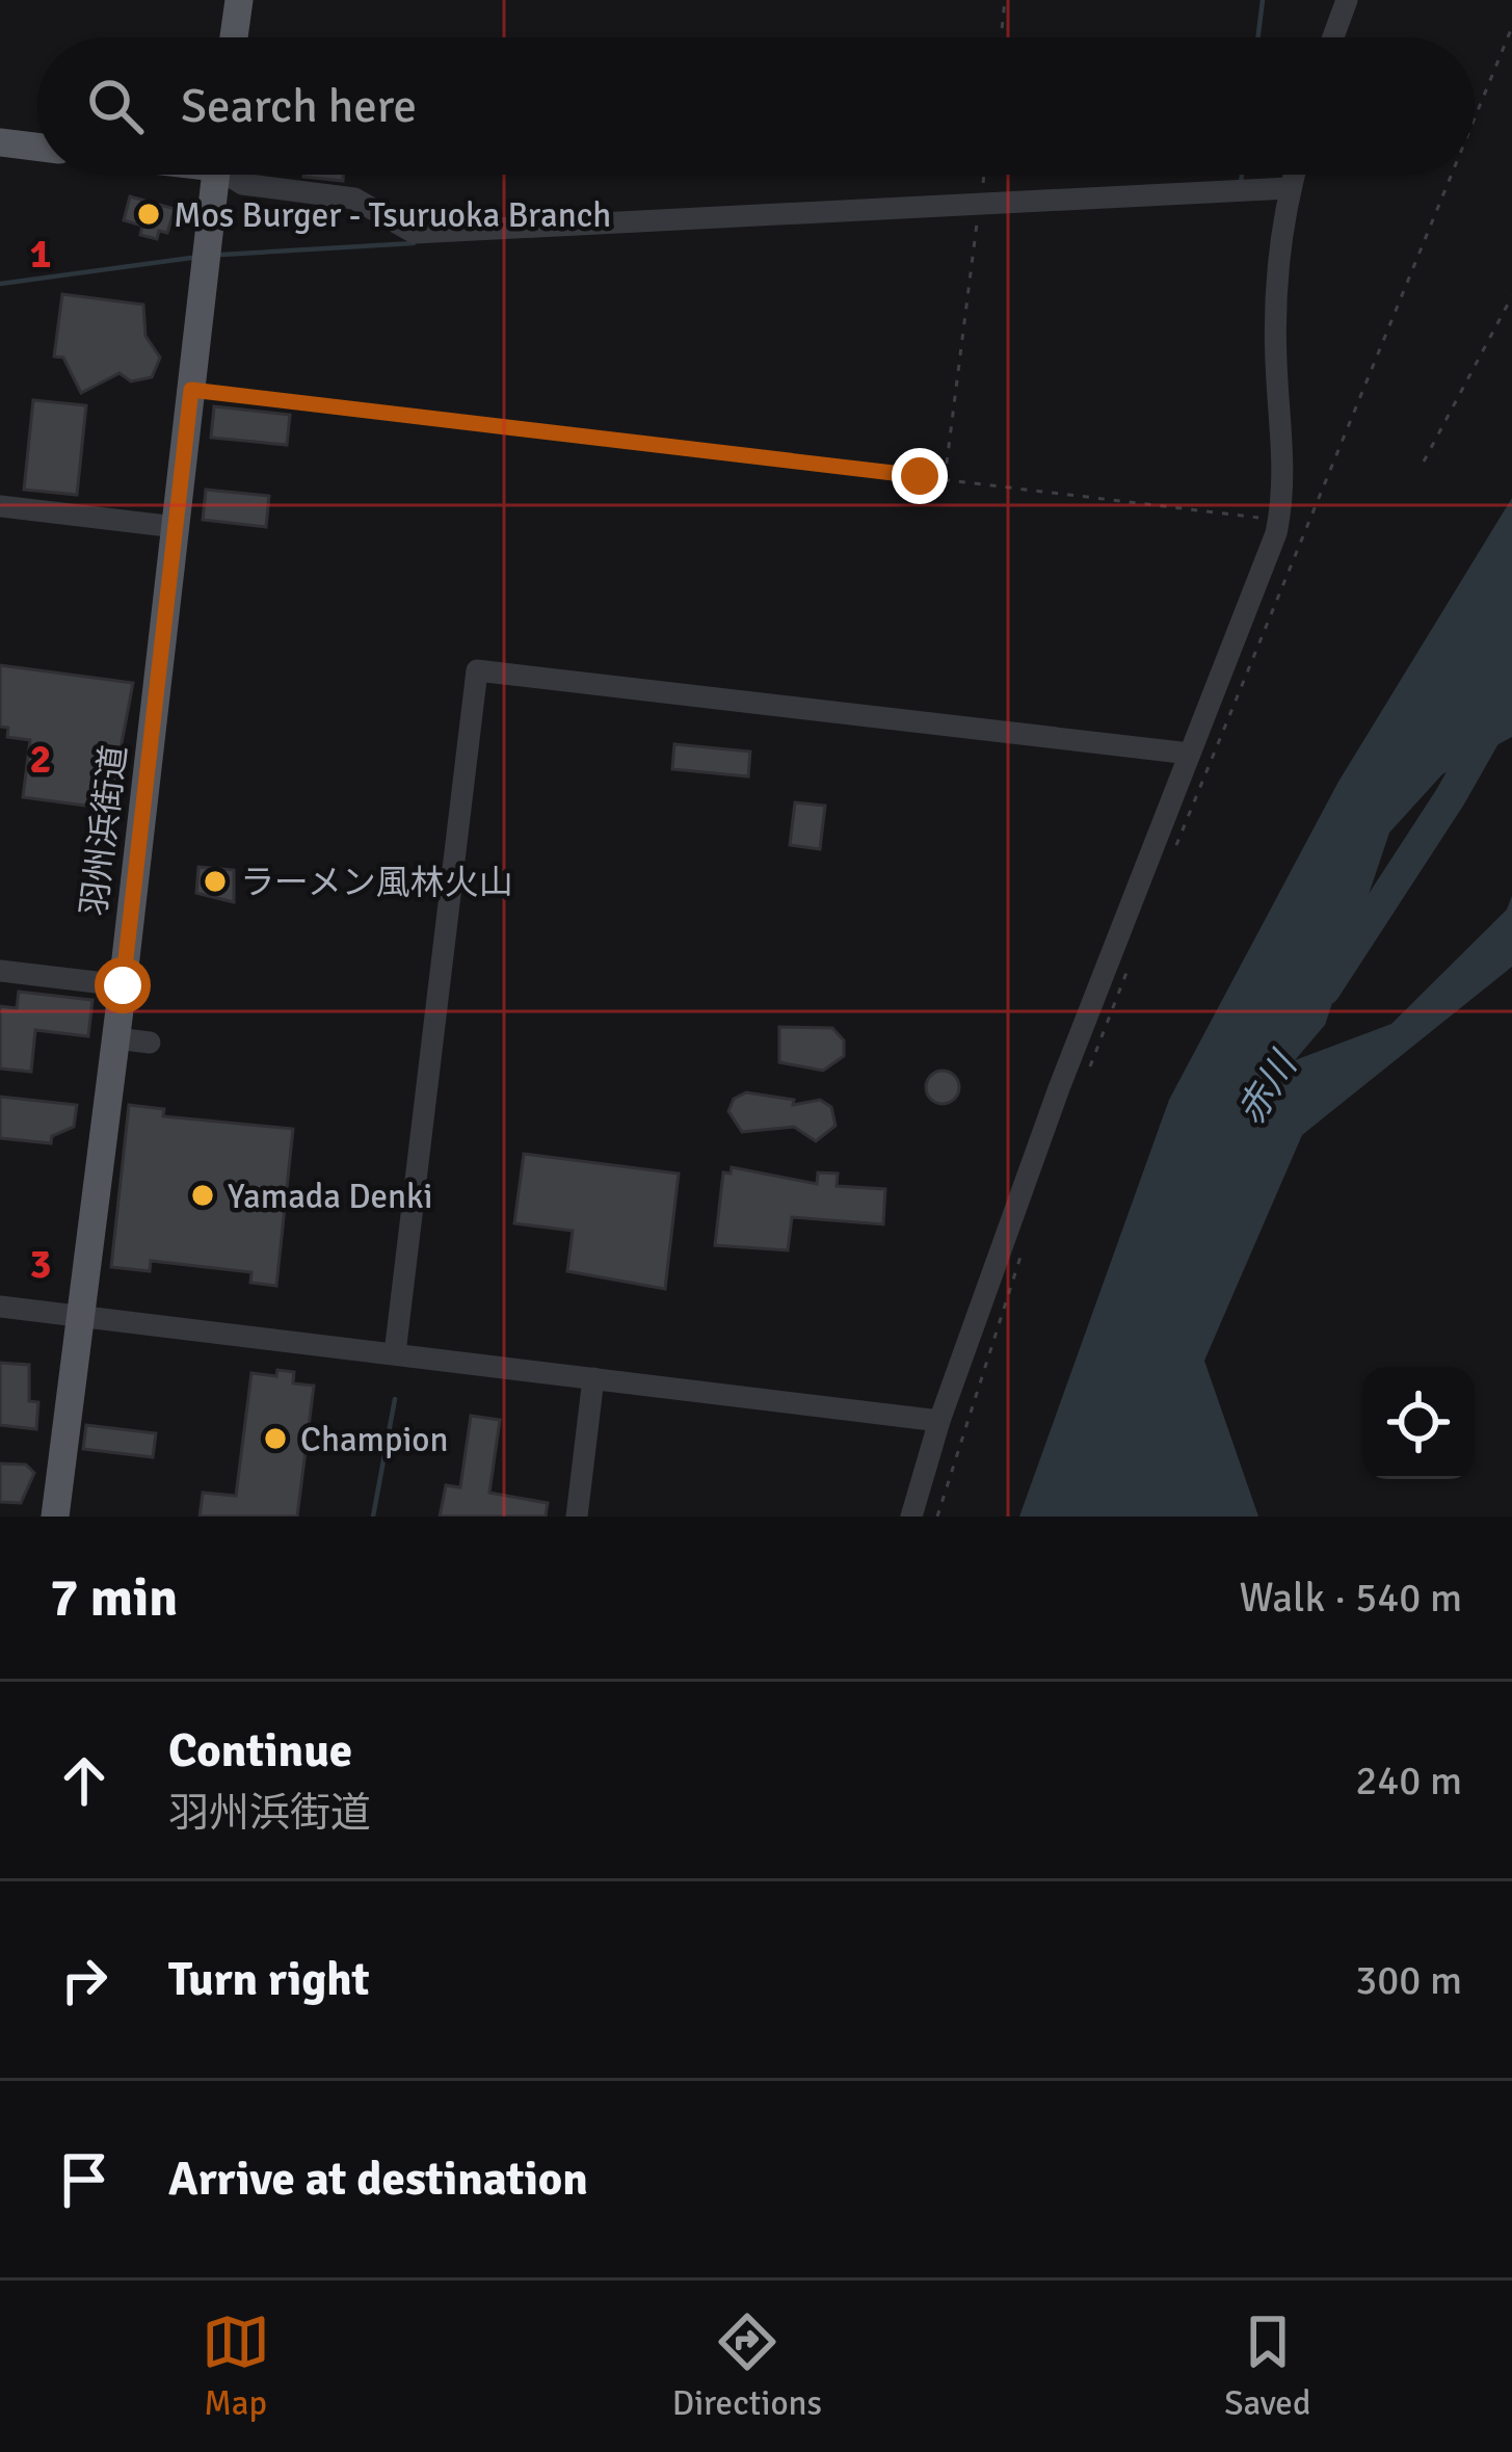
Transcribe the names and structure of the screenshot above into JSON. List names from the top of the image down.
{
  "streets": {
    "main road": ["羽州浜街道"]
  },
  "water": ["赤川"],
  "places": [
    "Mos Burger - Tsuruoka Branch",
    "ラーメン風林火山",
    "Yamada Denki",
    "Champion"
  ],
  "page": {
    "search": "Search here",
    "heading": ["7 min", "Walk · 540 m"],
    "list": [
      ["Continue", "羽州浜街道", "240 m"],
      ["Turn right", "300 m"],
      "Arrive at destination"
    ],
    "nav": ["Map", "Directions", "Saved"]
  },
  "grid": {
    "rows": ["1", "2", "3"]
  }
}
